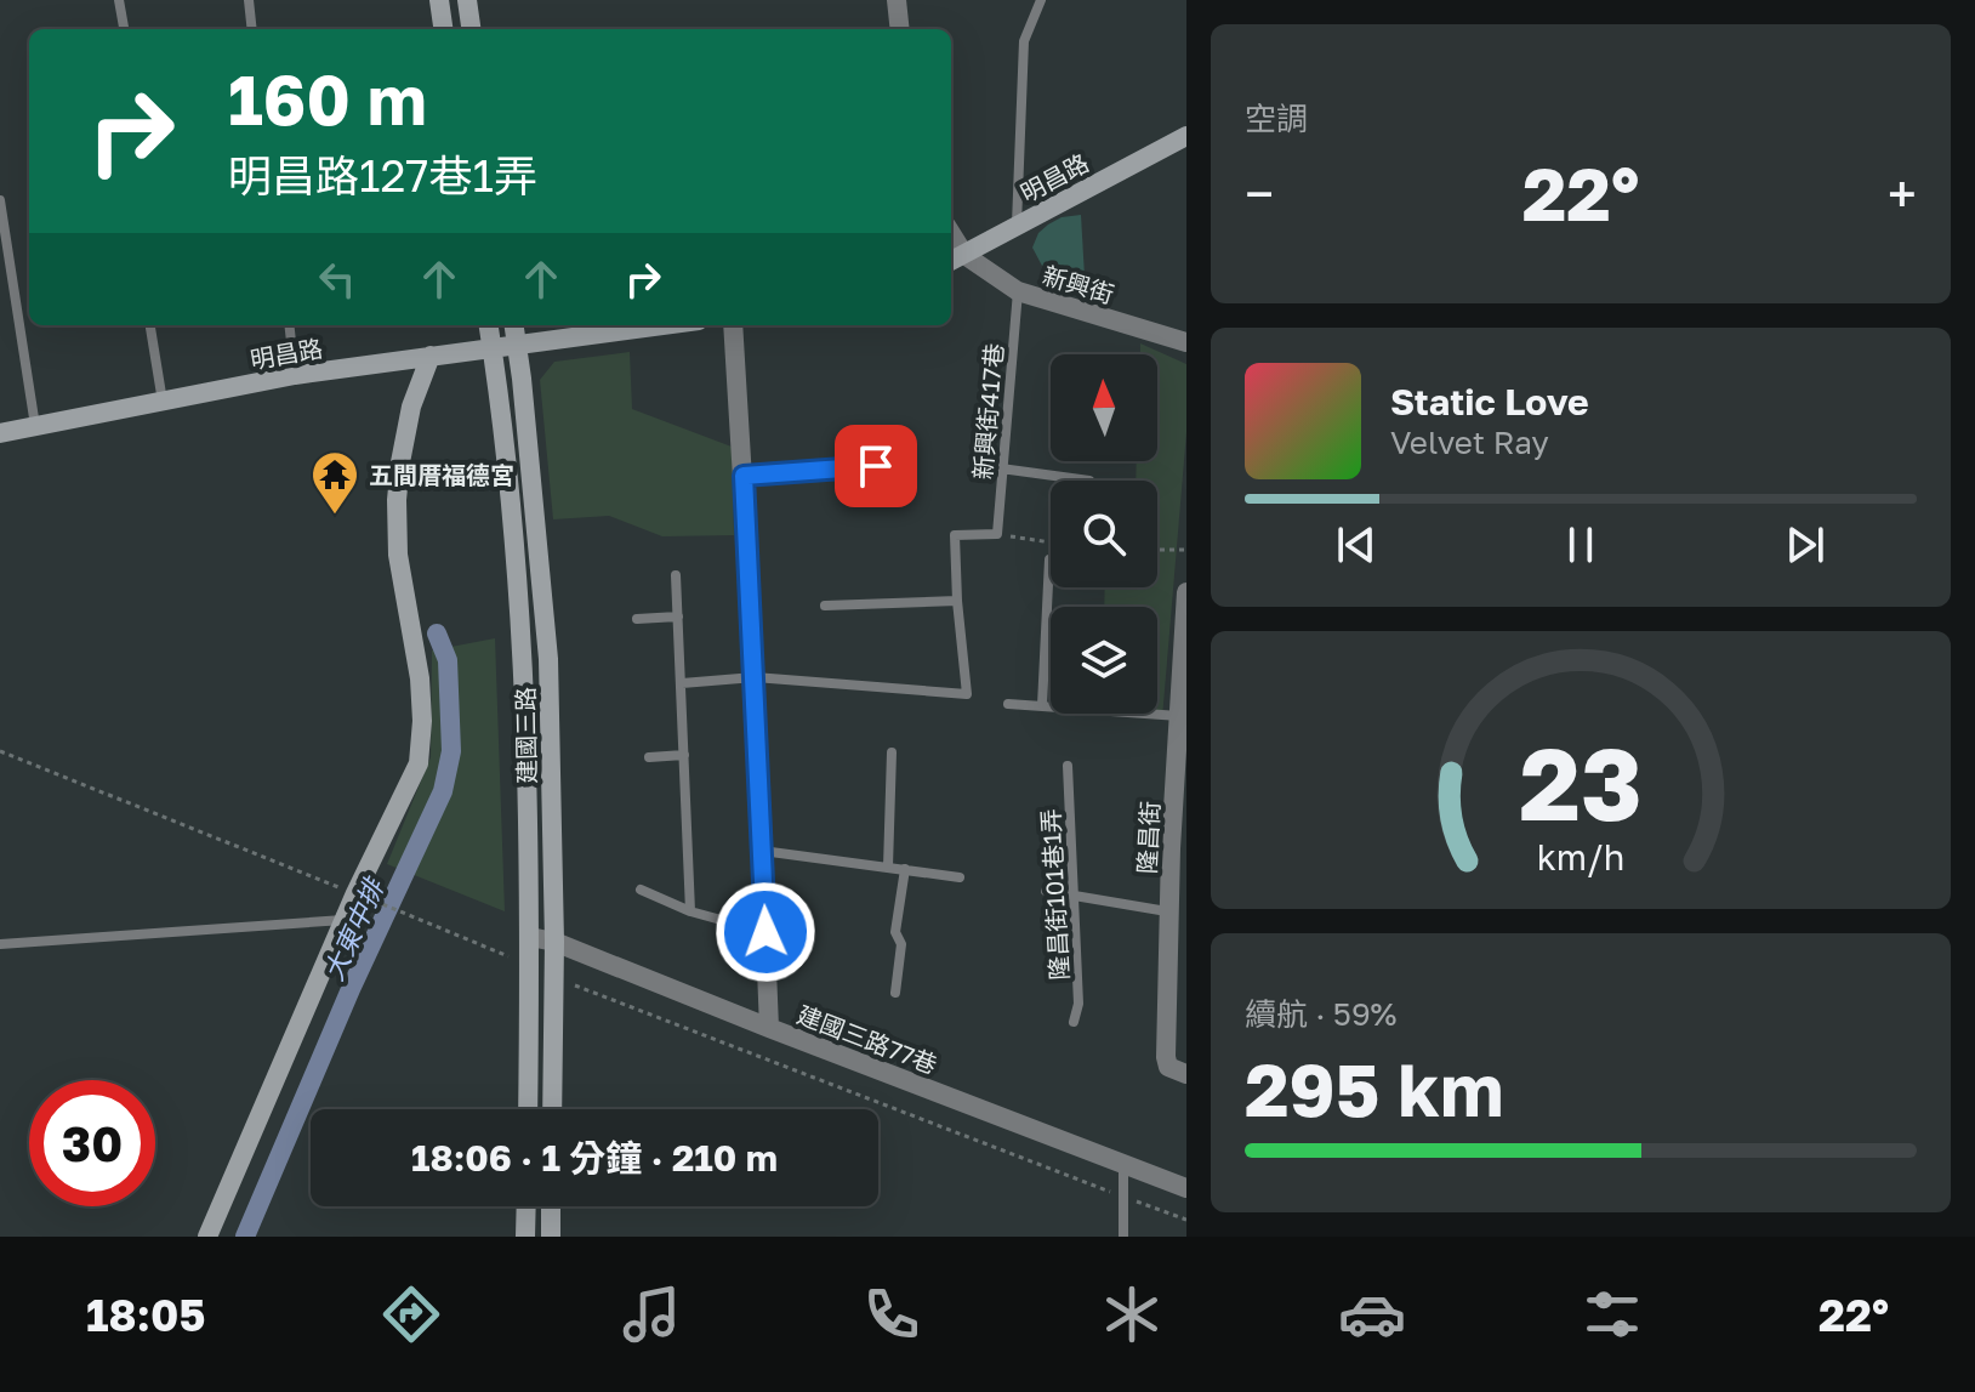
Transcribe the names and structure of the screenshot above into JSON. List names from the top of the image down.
{
  "streets": {
    "street": [
      "明昌路",
      "新興街",
      "建國三路",
      "隆昌街",
      "建國三路77巷"
    ],
    "lane": ["新興街417巷", "隆昌街101巷1弄"]
  },
  "crossings": [
    ["明昌路", "新興街"],
    ["明昌路", "建國三路"],
    ["新興街", "新興街417巷"],
    ["建國三路", "建國三路77巷"]
  ],
  "water": ["大東中排"],
  "places": {
    "temple": ["五間厝福德宮"]
  },
  "north": "top",
  "page": {
    "tile": [
      "空調",
      ["續航 · 59%", "295 km"]
    ],
    "turn": ["160 m", "明昌路127巷1弄"],
    "heat": ["−", "22°", "+"],
    "song": ["Static Love", "Velvet Ray"],
    "limit": "30",
    "trip": "18:06 · 1 分鐘 · 210 m",
    "tabs": ["18:05", "22°"],
    "gauge": ["23", "km/h"]
  }
}
